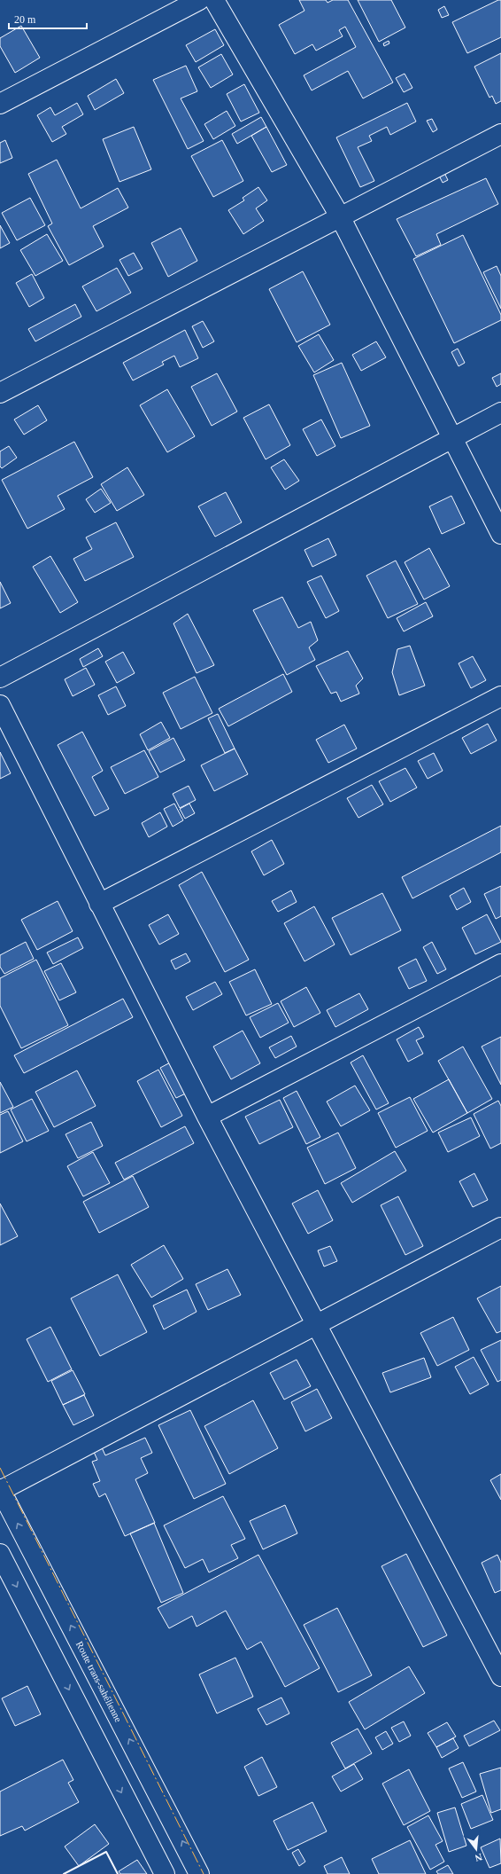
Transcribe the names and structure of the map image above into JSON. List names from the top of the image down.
{
  "streets": {
    "main road": ["Route trans-sahélienne"]
  },
  "scale_bar": "20 m",
  "north": "bottom"
}
